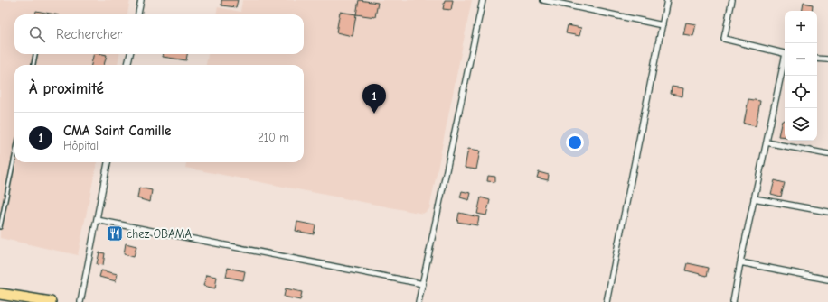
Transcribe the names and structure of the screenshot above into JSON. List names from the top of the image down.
{
  "places": {
    "restaurant": ["chez OBAMA"]
  },
  "page": {
    "map_buttons": ["+", "−"],
    "search": "Rechercher",
    "heading": "À proximité",
    "pins": "1",
    "list": [
      {
        "mark": "1",
        "name": "CMA Saint Camille",
        "note": "Hôpital",
        "value": "210 m"
      }
    ]
  }
}
